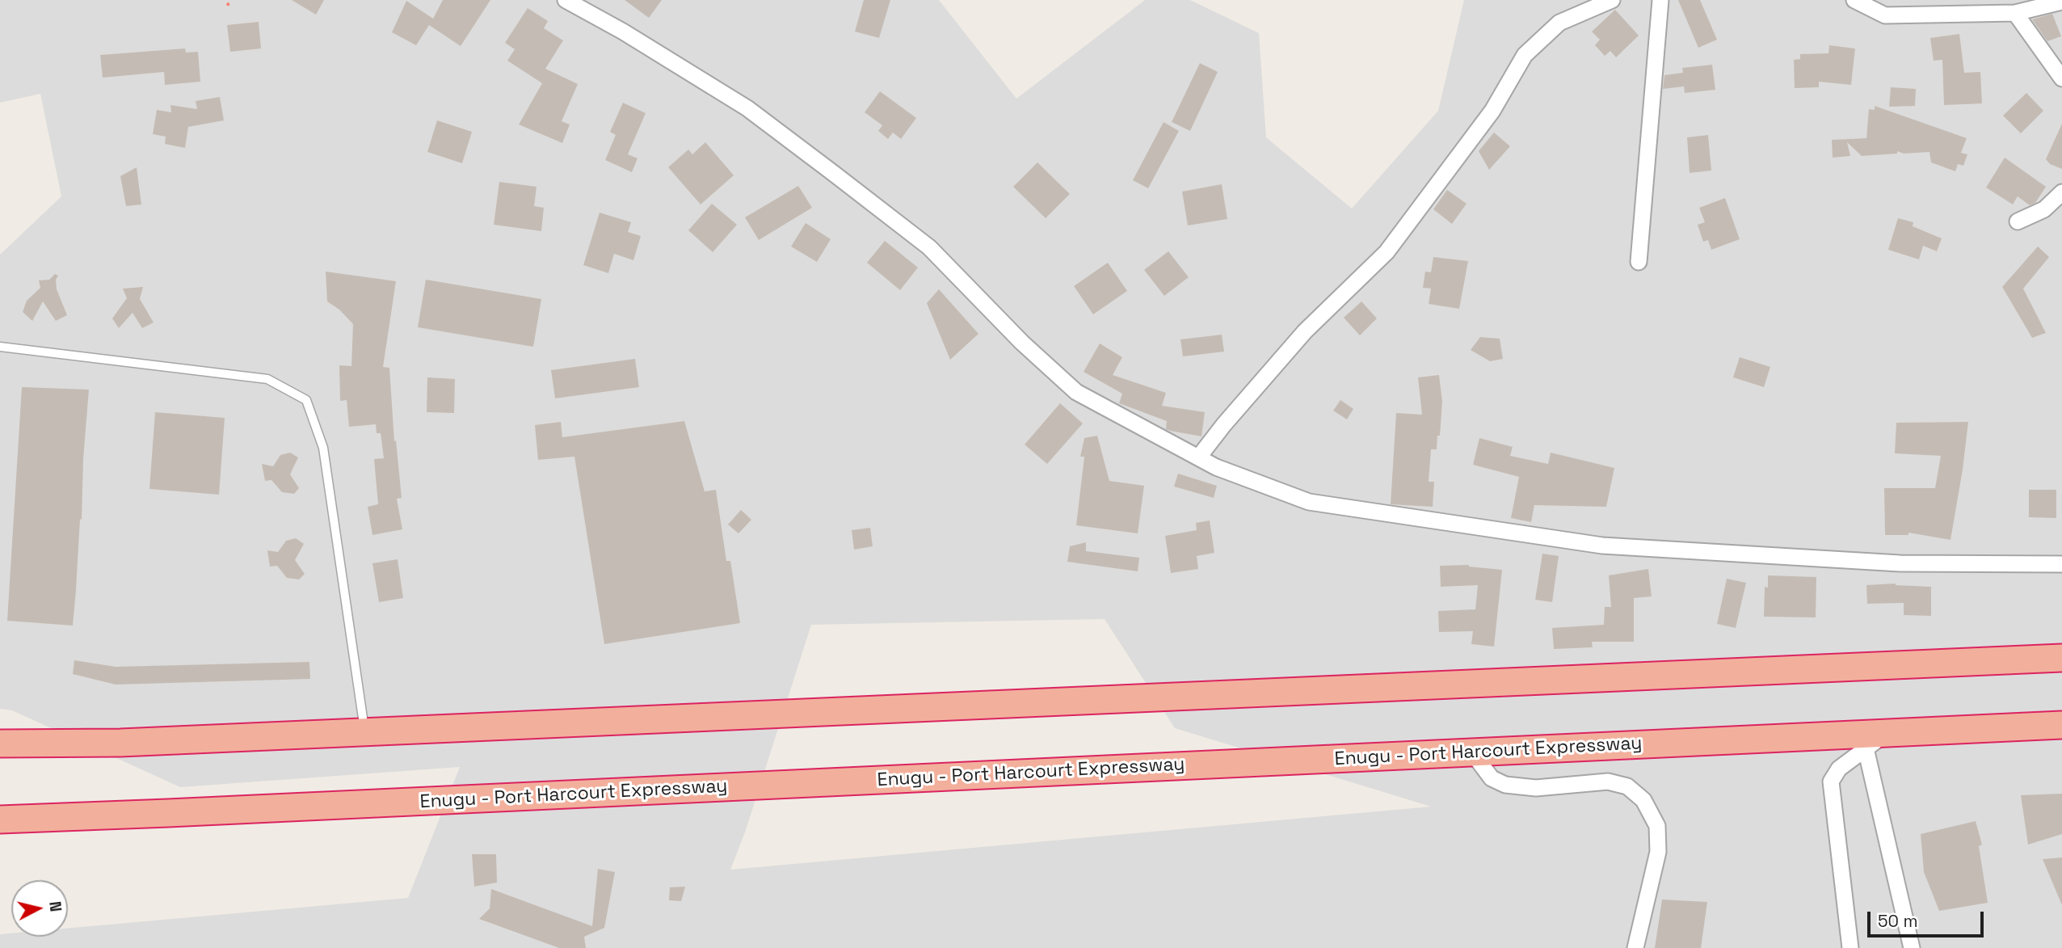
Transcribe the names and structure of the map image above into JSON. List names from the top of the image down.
{
  "streets": {
    "highway": ["Enugu - Port Harcourt Expressway"]
  },
  "scale_bar": "50 m",
  "north": "right"
}
